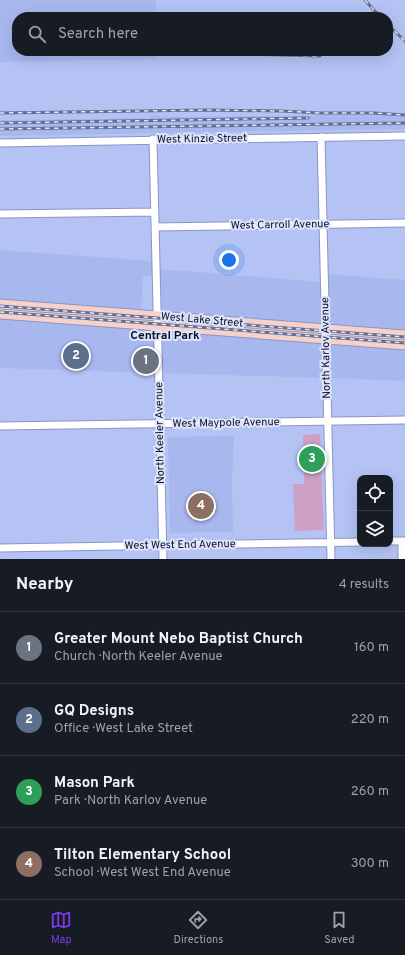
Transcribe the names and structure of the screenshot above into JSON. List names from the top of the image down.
{
  "streets": {
    "main road": ["West Lake Street"],
    "street": [
      "West Kinzie Street",
      "West Carroll Avenue",
      "North Karlov Avenue",
      "West Maypole Avenue",
      "North Keeler Avenue",
      "West West End Avenue"
    ]
  },
  "crossings": [
    ["West Kinzie Street", "North Karlov Avenue"],
    ["West Kinzie Street", "North Keeler Avenue"],
    ["West Carroll Avenue", "North Karlov Avenue"],
    ["West Carroll Avenue", "North Keeler Avenue"],
    ["West Lake Street", "North Karlov Avenue"],
    ["West Lake Street", "North Keeler Avenue"],
    ["North Karlov Avenue", "West Maypole Avenue"],
    ["North Karlov Avenue", "West West End Avenue"],
    ["West Maypole Avenue", "North Keeler Avenue"],
    ["North Keeler Avenue", "West West End Avenue"]
  ],
  "districts": ["Central Park"],
  "page": {
    "search": "Search here",
    "pins": [
      "2",
      "1",
      "3",
      "4"
    ],
    "heading": ["Nearby", "4 results"],
    "list": [
      {
        "mark": "1",
        "name": "Greater Mount Nebo Baptist Church",
        "note": "Church · North Keeler Avenue",
        "value": "160 m"
      },
      {
        "mark": "2",
        "name": "GQ Designs",
        "note": "Office · West Lake Street",
        "value": "220 m"
      },
      {
        "mark": "3",
        "name": "Mason Park",
        "note": "Park · North Karlov Avenue",
        "value": "260 m"
      },
      {
        "mark": "4",
        "name": "Tilton Elementary School",
        "note": "School · West West End Avenue",
        "value": "300 m"
      }
    ],
    "nav": ["Map", "Directions", "Saved"]
  }
}
